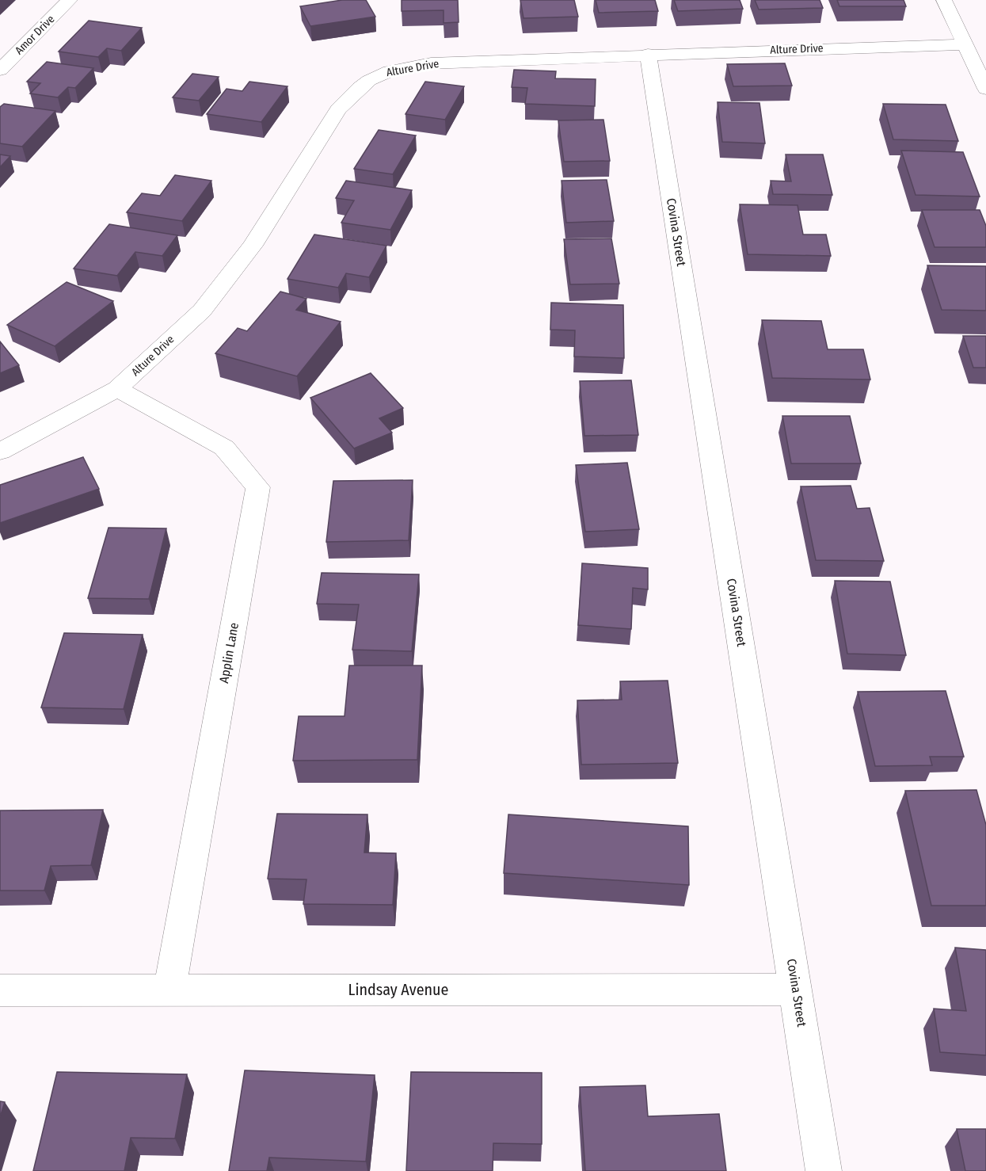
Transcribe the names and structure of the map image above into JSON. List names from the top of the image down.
{
  "streets": {
    "street": [
      "Amor Drive",
      "Alture Drive",
      "Covina Street",
      "Applin Lane",
      "Lindsay Avenue"
    ]
  },
  "crossings": [
    ["Alture Drive", "Covina Street"],
    ["Alture Drive", "Applin Lane"],
    ["Covina Street", "Lindsay Avenue"],
    ["Applin Lane", "Lindsay Avenue"]
  ]
}
